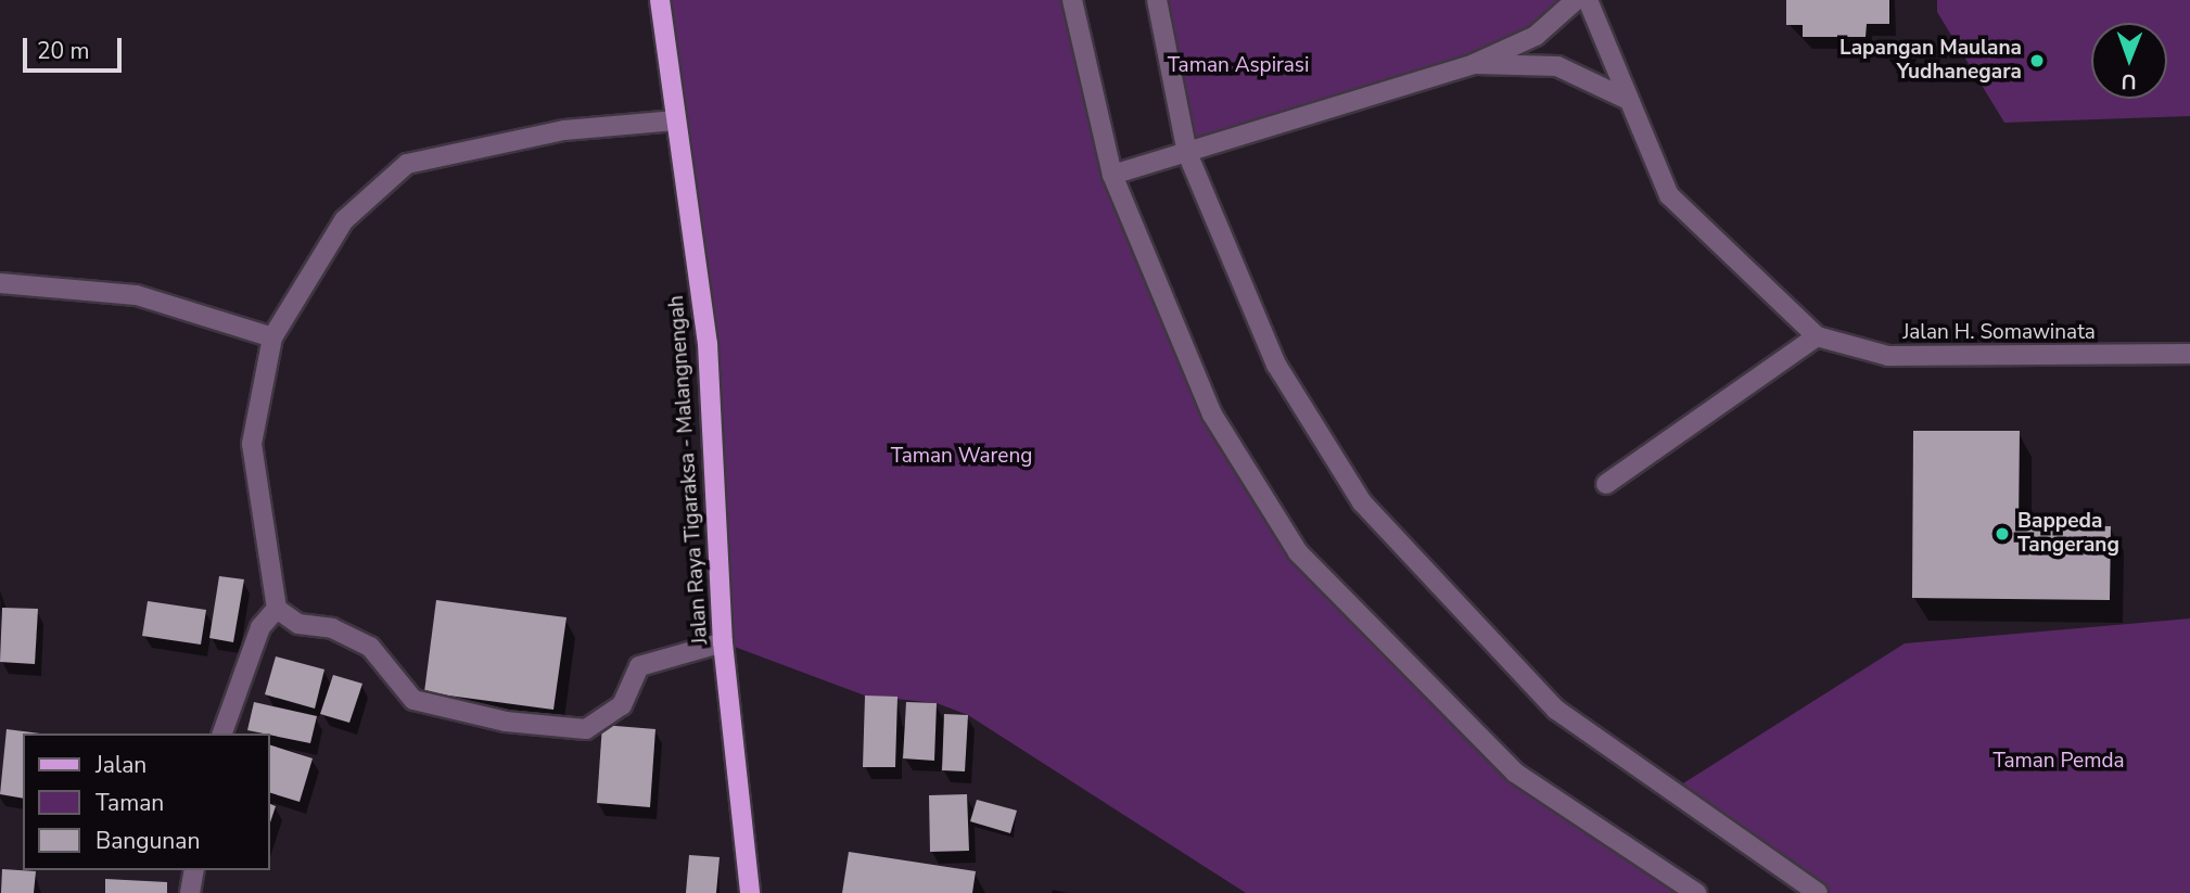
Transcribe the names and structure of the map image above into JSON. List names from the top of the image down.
{
  "streets": {
    "main road": ["Jalan Raya Tigaraksa - Malangnengah"],
    "street": ["Jalan H. Somawinata"]
  },
  "parks": ["Taman Aspirasi", "Taman Wareng", "Taman Pemda"],
  "places": ["Lapangan Maulana Yudhanegara", "Bappeda Tangerang"],
  "legend": ["Jalan", "Taman", "Bangunan"],
  "scale_bar": "20 m",
  "north": "bottom"
}
